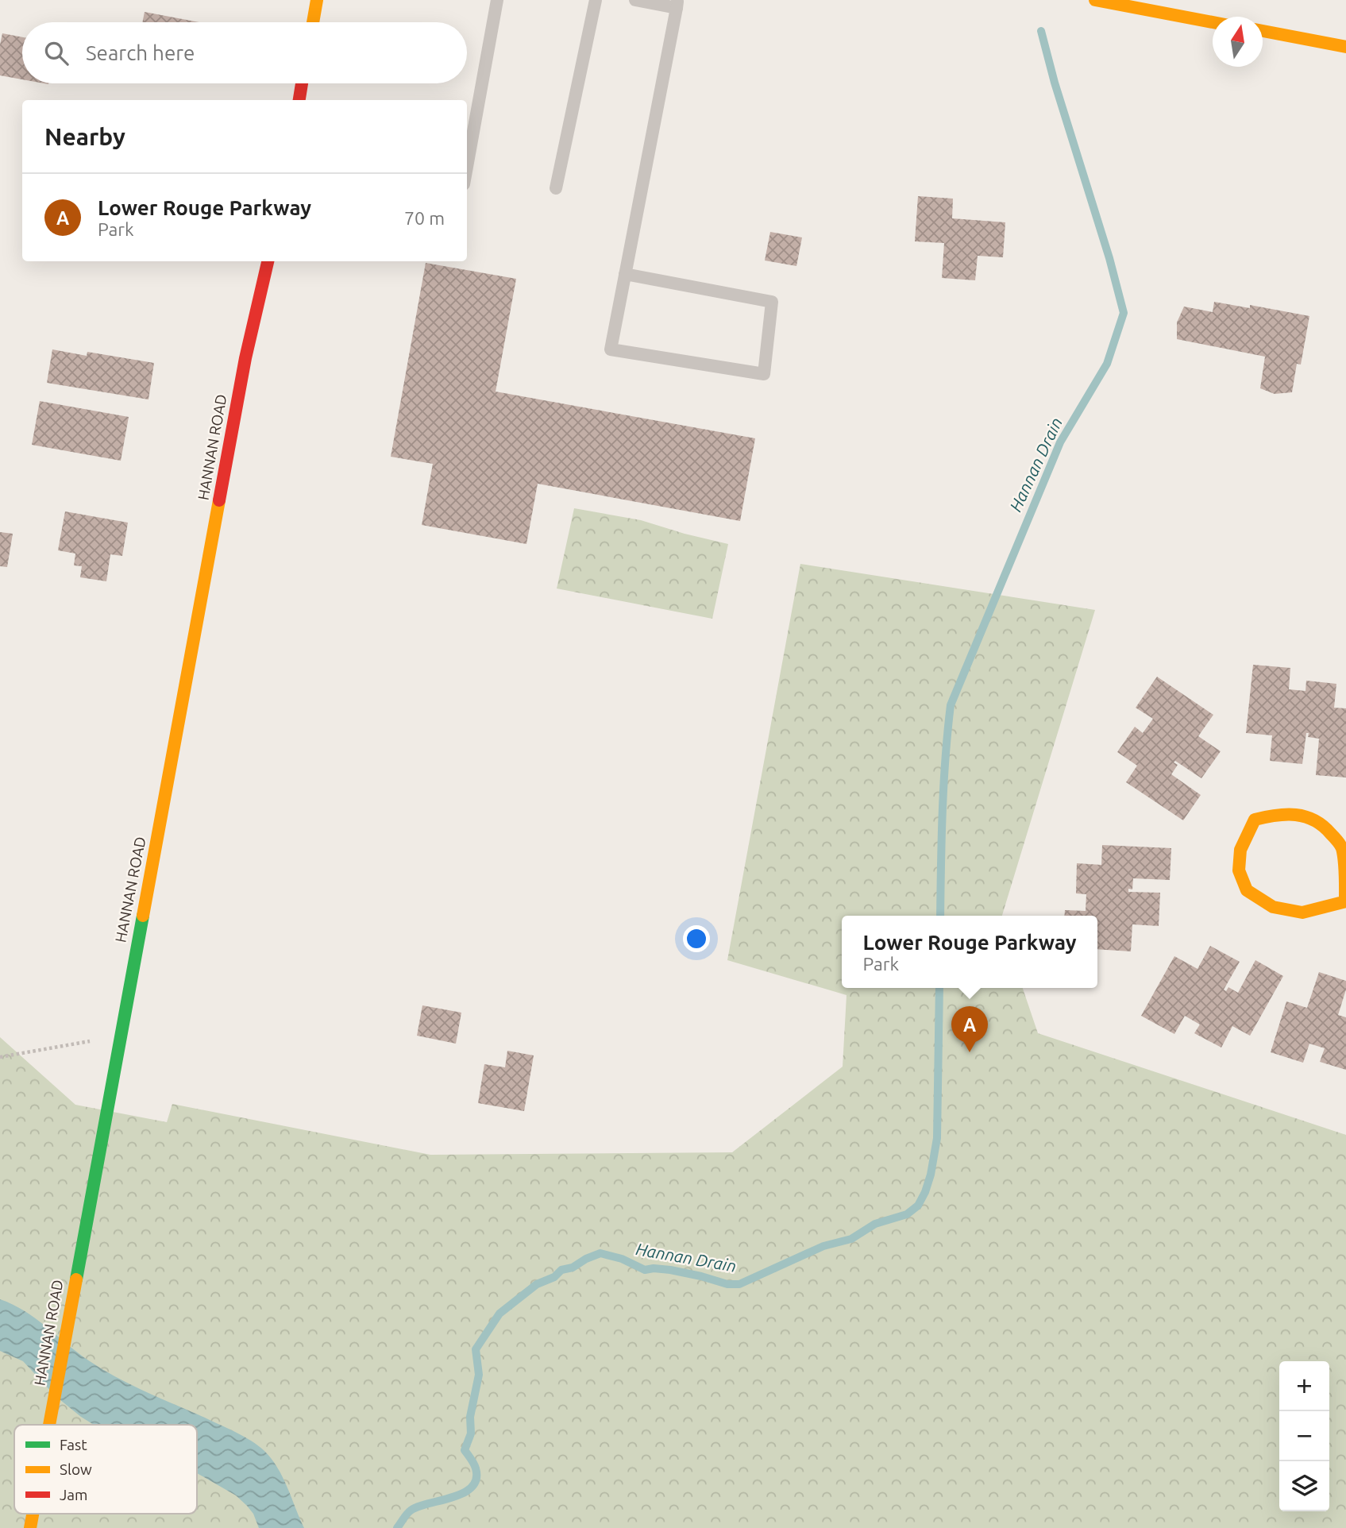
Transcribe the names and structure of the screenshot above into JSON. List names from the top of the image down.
{
  "streets": {
    "street": ["HANNAN ROAD"]
  },
  "water": ["Hannan Drain"],
  "legend": ["Fast", "Slow", "Jam"],
  "north": "top",
  "page": {
    "search": "Search here",
    "heading": "Nearby",
    "list": [
      {
        "mark": "A",
        "name": "Lower Rouge Parkway",
        "note": "Park",
        "value": "70 m"
      }
    ],
    "popup": ["Lower Rouge Parkway", "Park"],
    "pins": "A",
    "map_buttons": ["+", "−"]
  }
}
